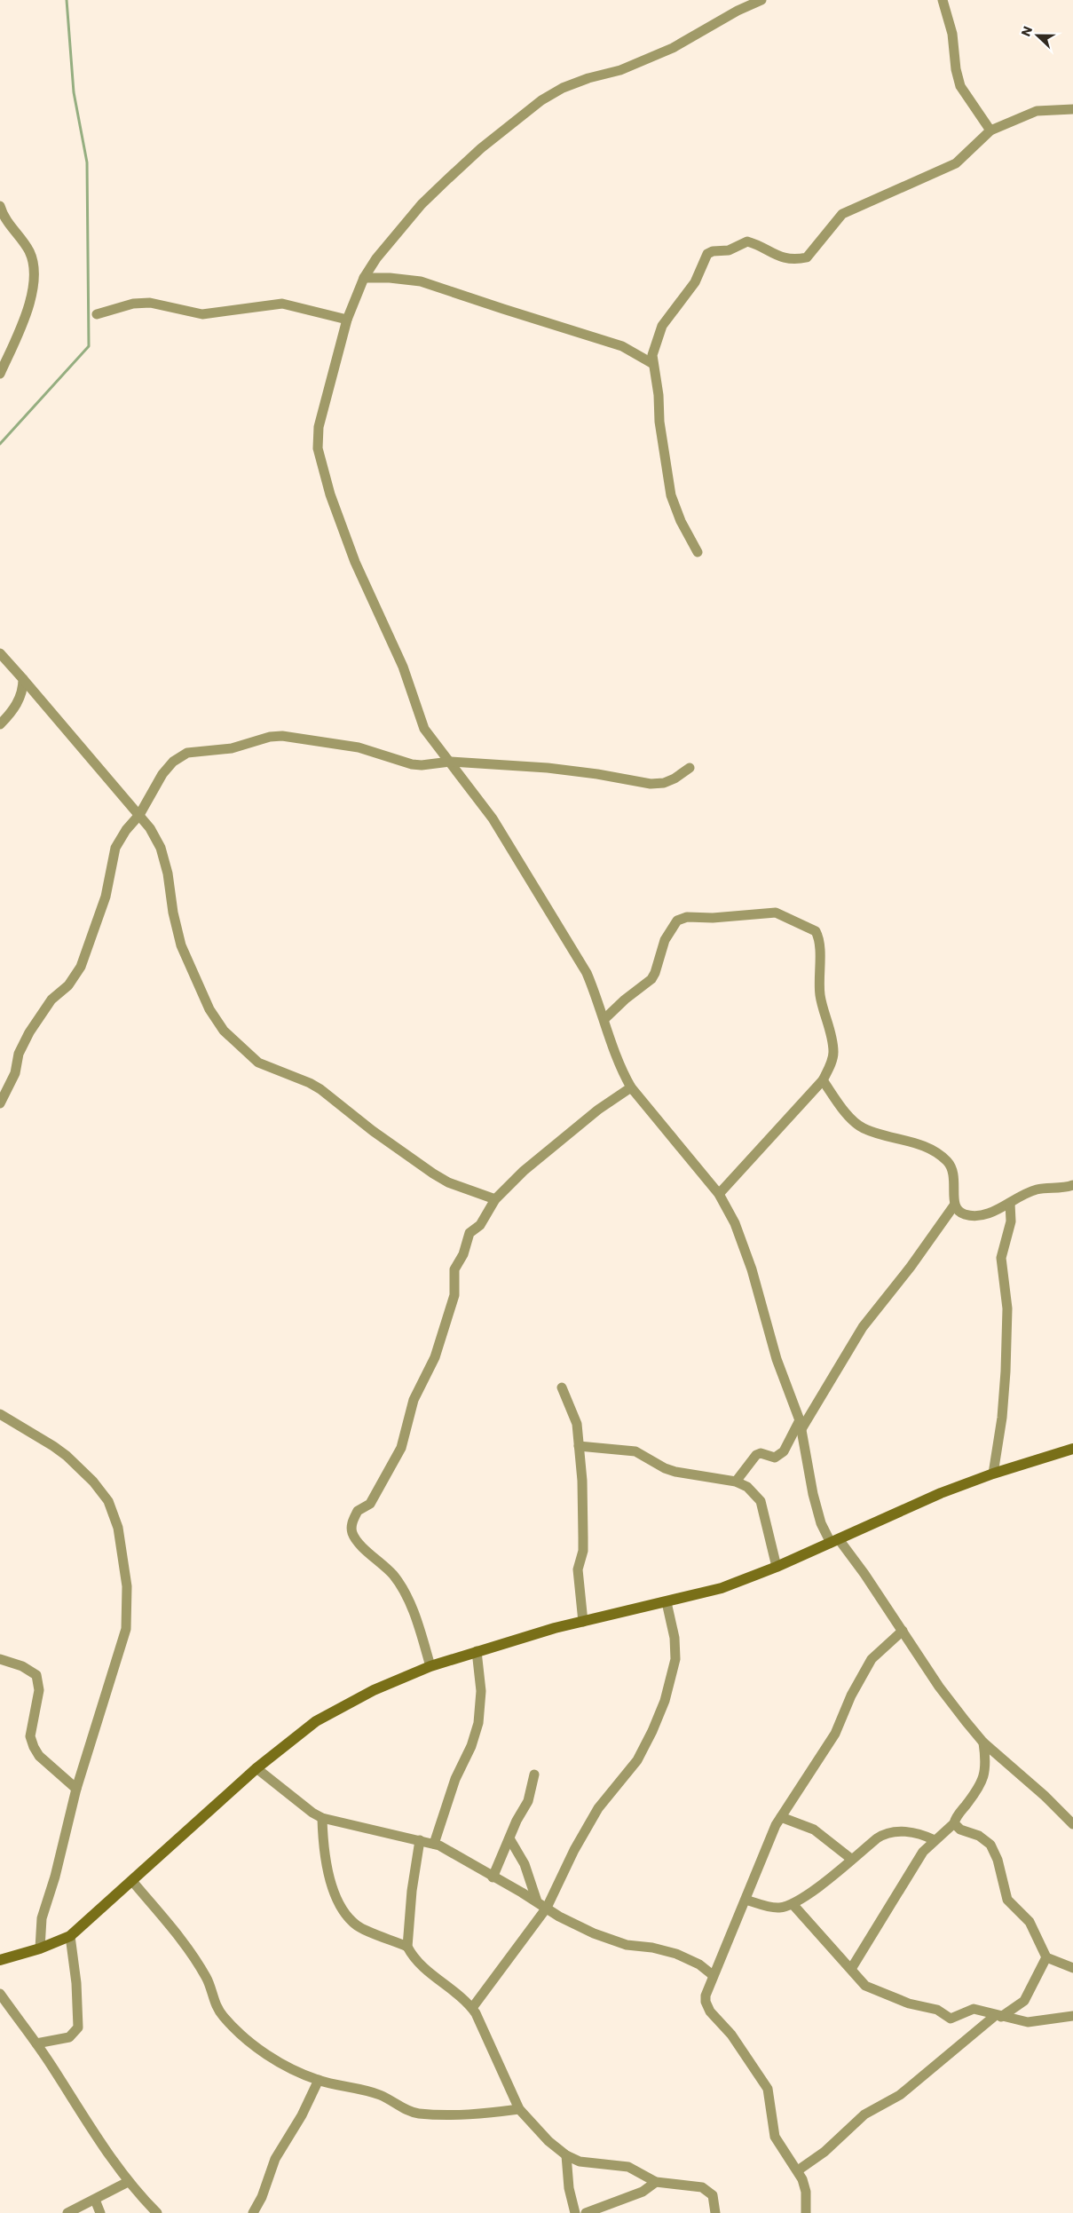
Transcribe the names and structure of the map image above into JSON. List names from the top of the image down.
{
  "north": "left"
}
